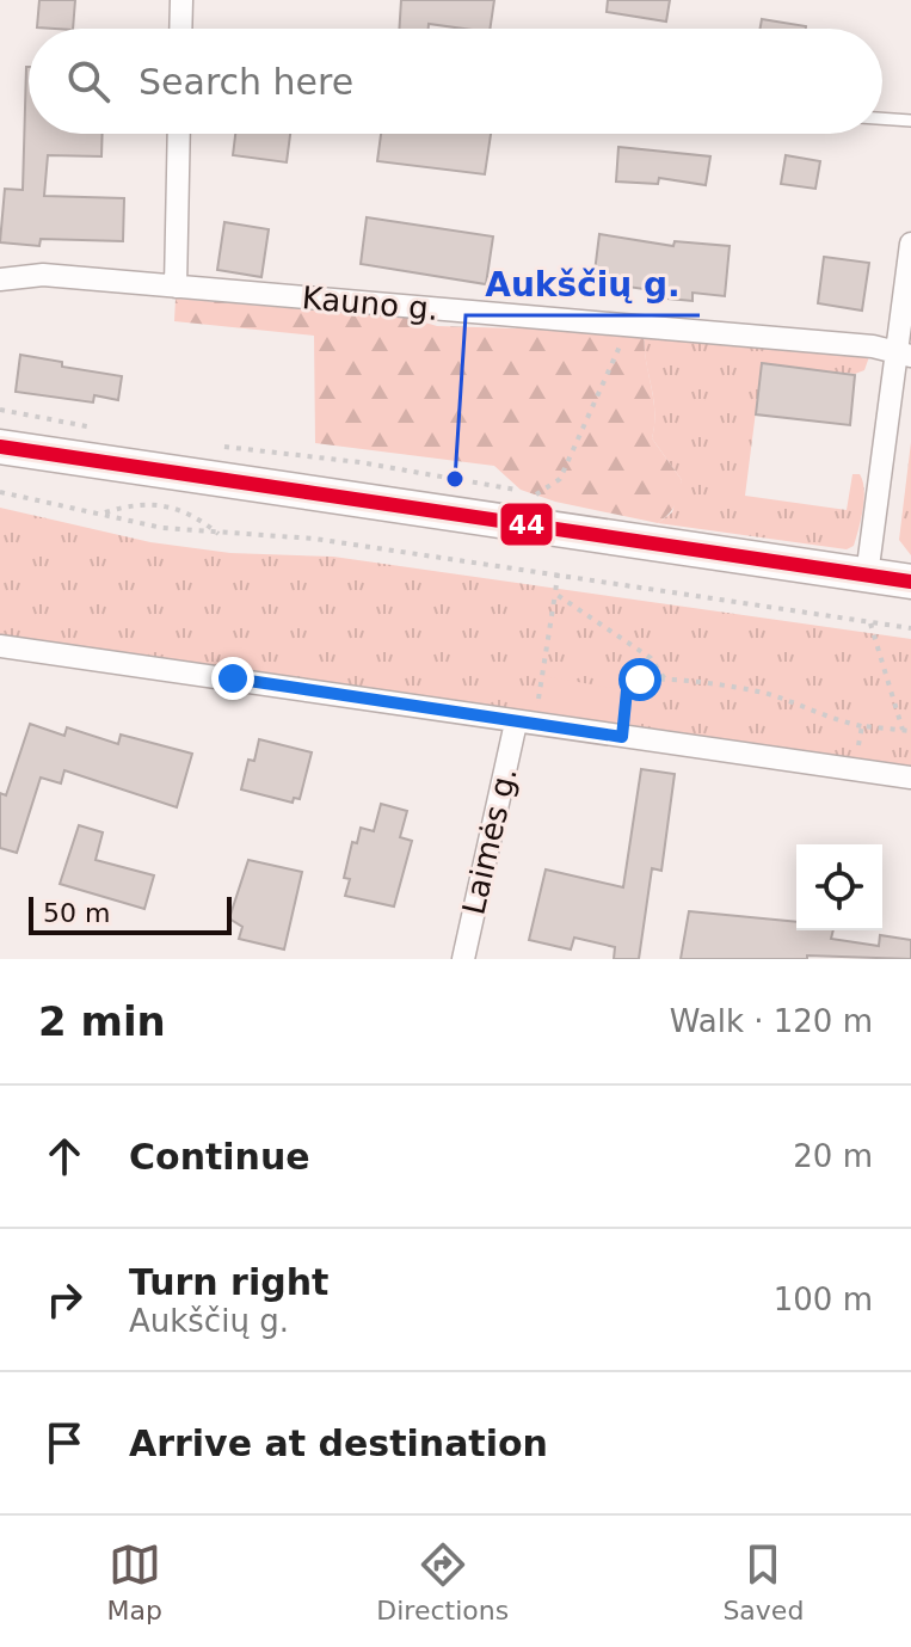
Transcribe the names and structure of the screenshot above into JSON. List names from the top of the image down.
{
  "streets": {
    "street": ["Kauno g.", "Laimės g."]
  },
  "places": ["Aukščių g."],
  "lines": ["transit line 44"],
  "scale_bar": "50 m",
  "page": {
    "search": "Search here",
    "scale": "50 m",
    "heading": ["2 min", "Walk · 120 m"],
    "list": [
      ["Continue", "20 m"],
      ["Turn right", "Aukščių g.", "100 m"],
      "Arrive at destination"
    ],
    "nav": ["Map", "Directions", "Saved"]
  }
}
